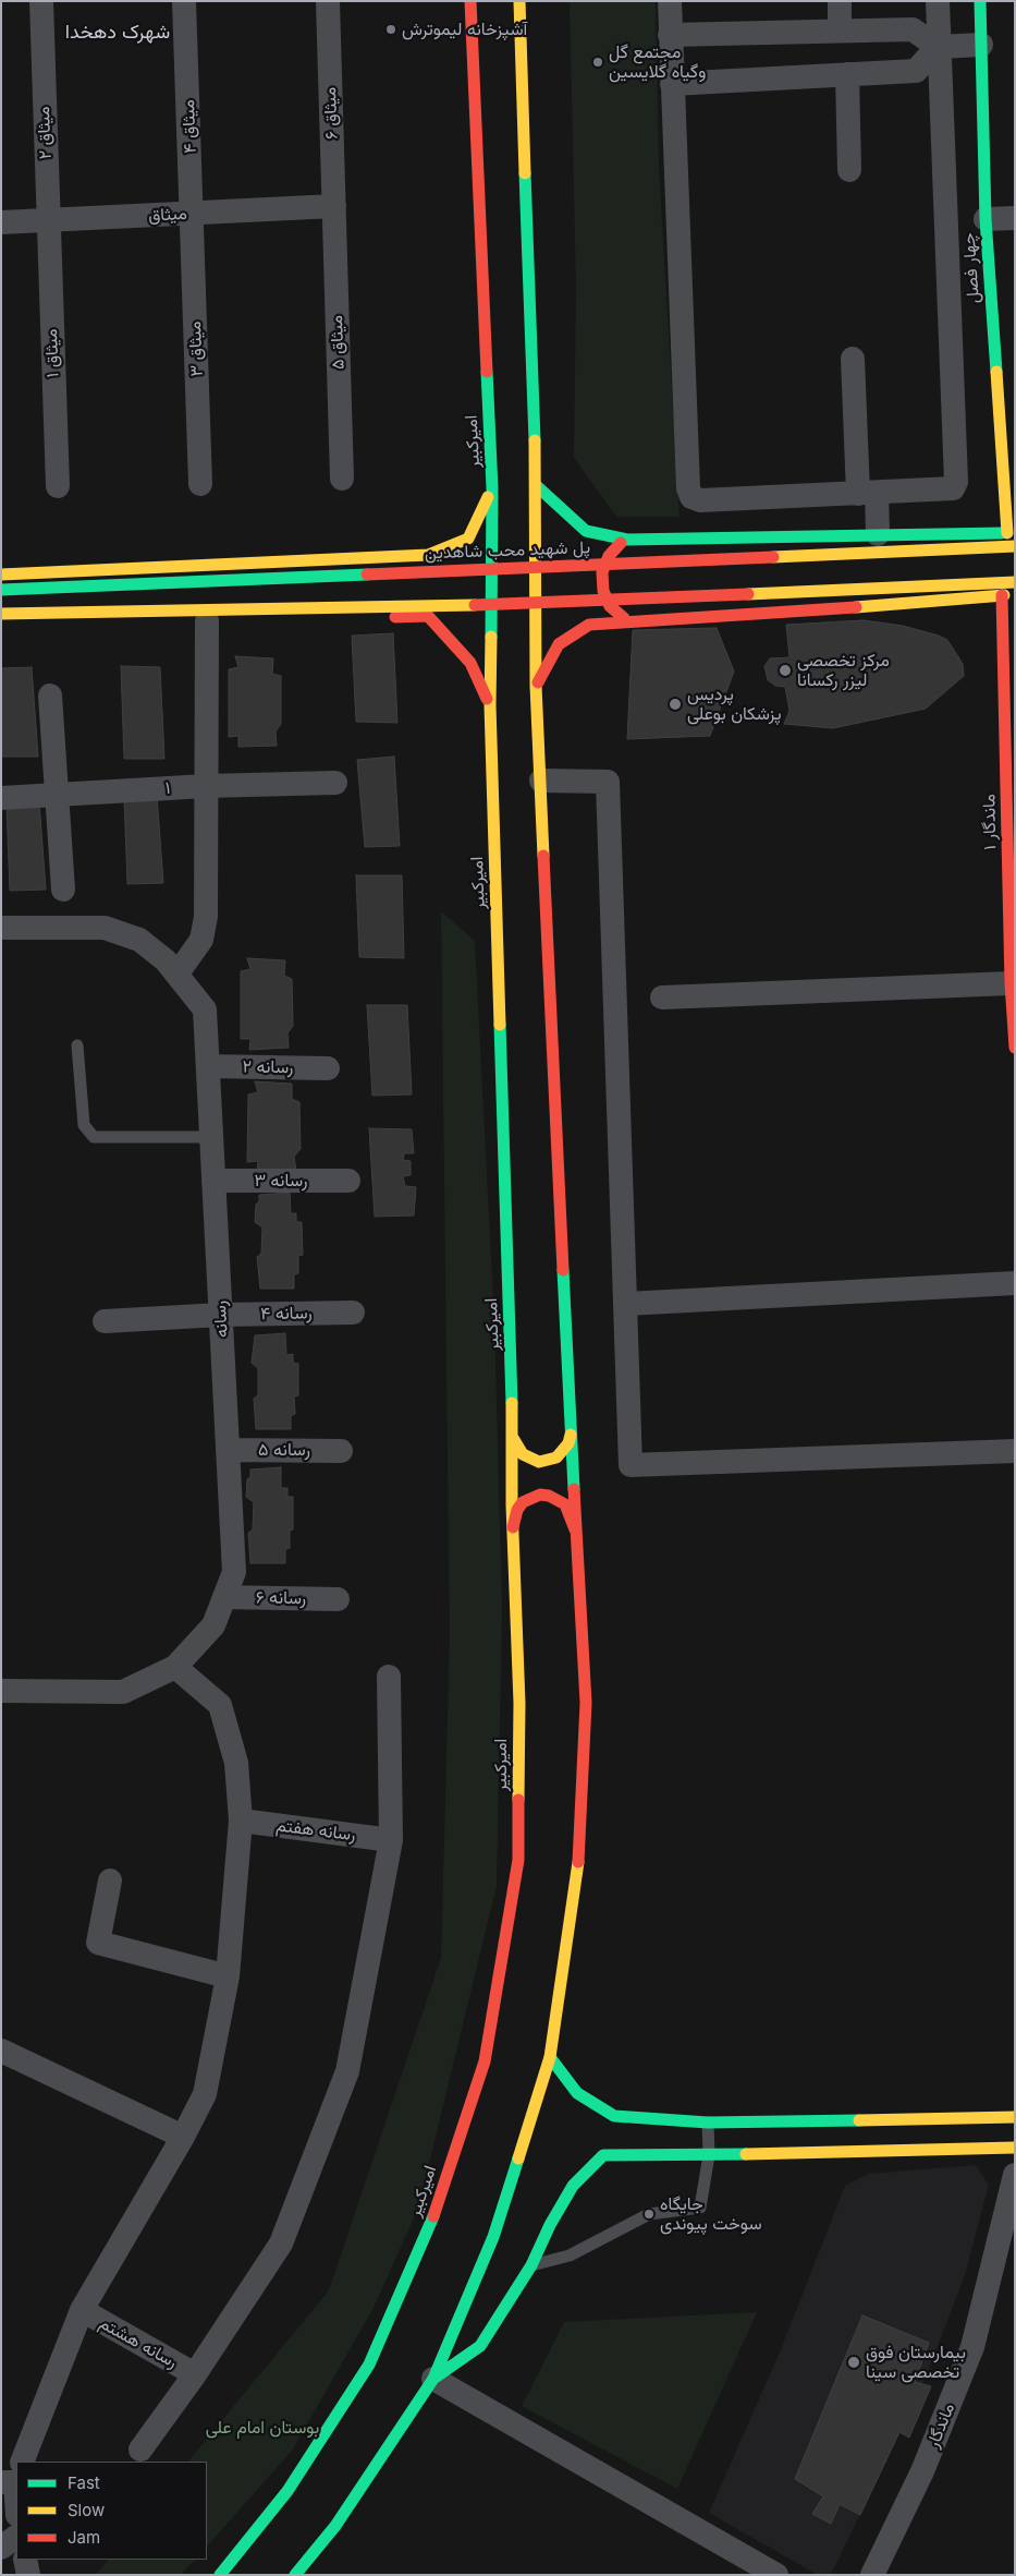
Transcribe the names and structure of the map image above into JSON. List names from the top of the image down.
{
  "streets": {
    "main road": [
      "چهار فصل",
      "امیرکبیر",
      "پل شهید محب شاهدین",
      "ماندگار ۱"
    ],
    "street": [
      "میثاق ۶",
      "میثاق ۴",
      "میثاق ۲",
      "میثاق",
      "میثاق ۵",
      "میثاق ۳",
      "میثاق ۱",
      "۱",
      "رسانه ۲",
      "رسانه ۳",
      "رسانه ۴",
      "رسانه",
      "رسانه ۵",
      "رسانه ۶",
      "رسانه هفتم",
      "رسانه هشتم",
      "ماندگار"
    ]
  },
  "crossings": [
    ["میثاق ۶", "میثاق"],
    ["میثاق ۶", "میثاق ۵"],
    ["میثاق ۴", "میثاق"],
    ["میثاق ۴", "میثاق ۳"],
    ["میثاق ۲", "میثاق"],
    ["میثاق ۲", "میثاق ۱"],
    ["میثاق", "میثاق ۵"],
    ["میثاق", "میثاق ۳"],
    ["میثاق", "میثاق ۱"],
    ["رسانه ۲", "رسانه"],
    ["رسانه ۳", "رسانه"],
    ["رسانه ۴", "رسانه"],
    ["رسانه", "رسانه ۵"],
    ["رسانه", "رسانه ۶"]
  ],
  "districts": ["شهرک دهخدا"],
  "parks": ["بوستان امام علی"],
  "places": [
    "آشپزخانه لیموترش",
    "مجتمع گل وگیاه گلایسین",
    "مرکز تخصصی لیزر رکسانا",
    "پردیس پزشکان بوعلی",
    "جایگاه سوخت پیوندی",
    "بیمارستان فوق تخصصی سینا"
  ],
  "legend": ["Fast", "Slow", "Jam"]
}
